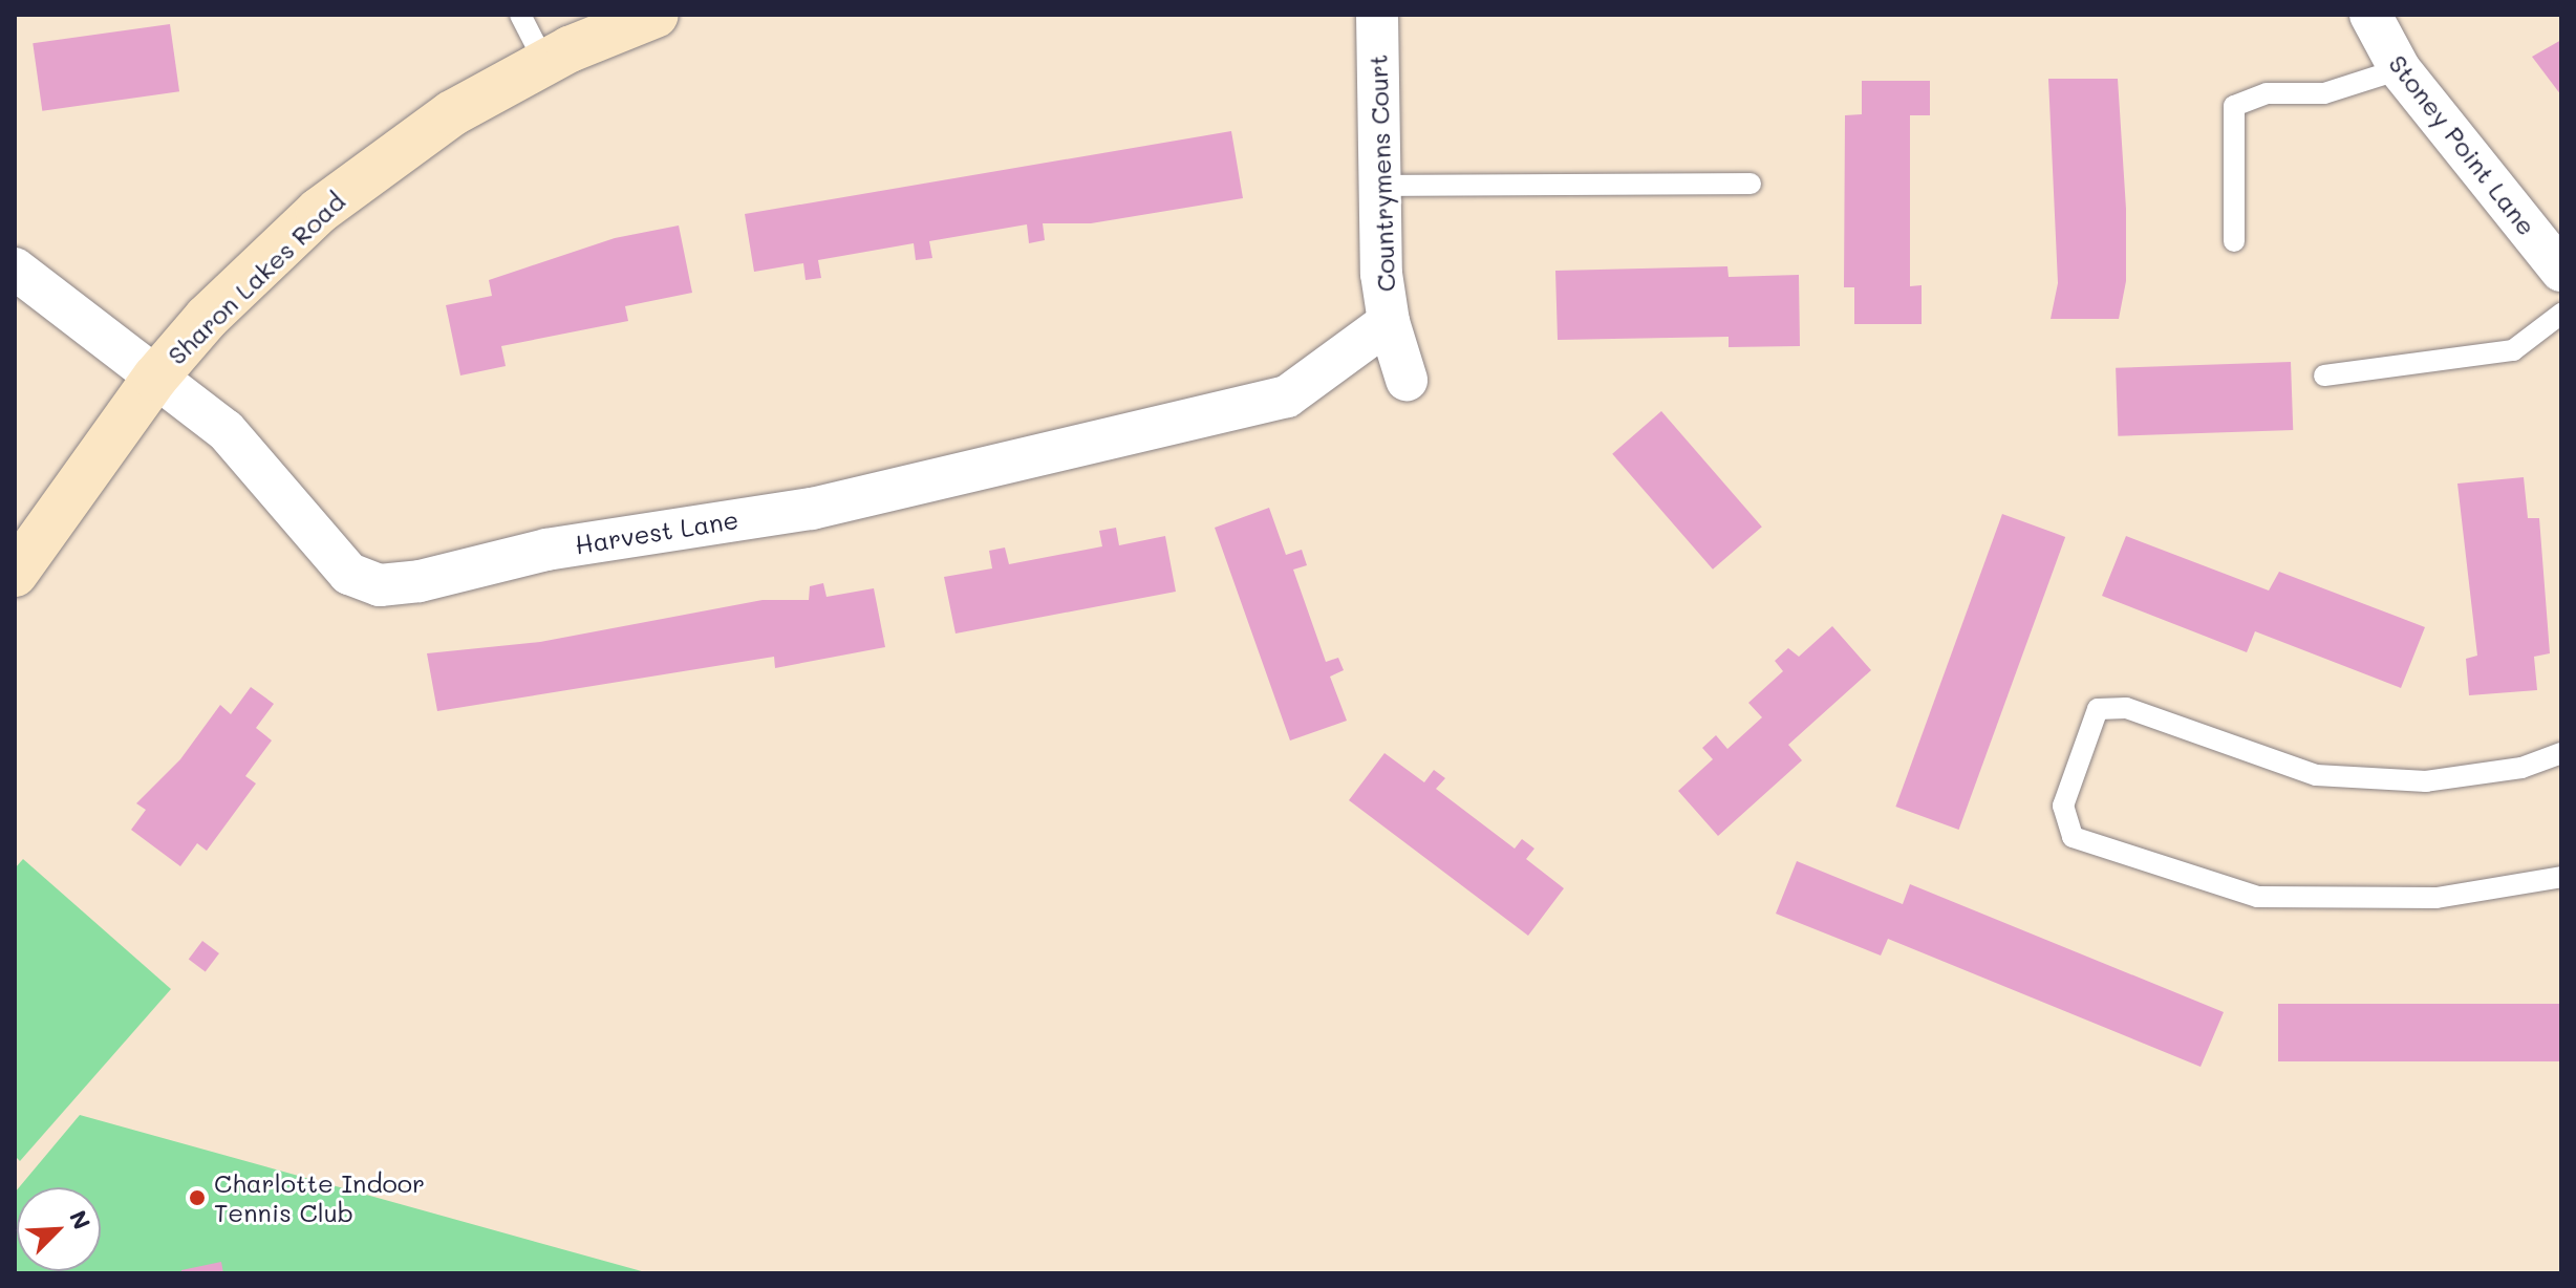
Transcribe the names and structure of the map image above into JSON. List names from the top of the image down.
{
  "streets": {
    "street": [
      "Stoney Point Lane",
      "Countrymens Court",
      "Sharon Lakes Road",
      "Harvest Lane"
    ]
  },
  "crossings": [
    ["Countrymens Court", "Harvest Lane"],
    ["Sharon Lakes Road", "Harvest Lane"]
  ],
  "places": ["Charlotte Indoor Tennis Club"],
  "north": "top right"
}
